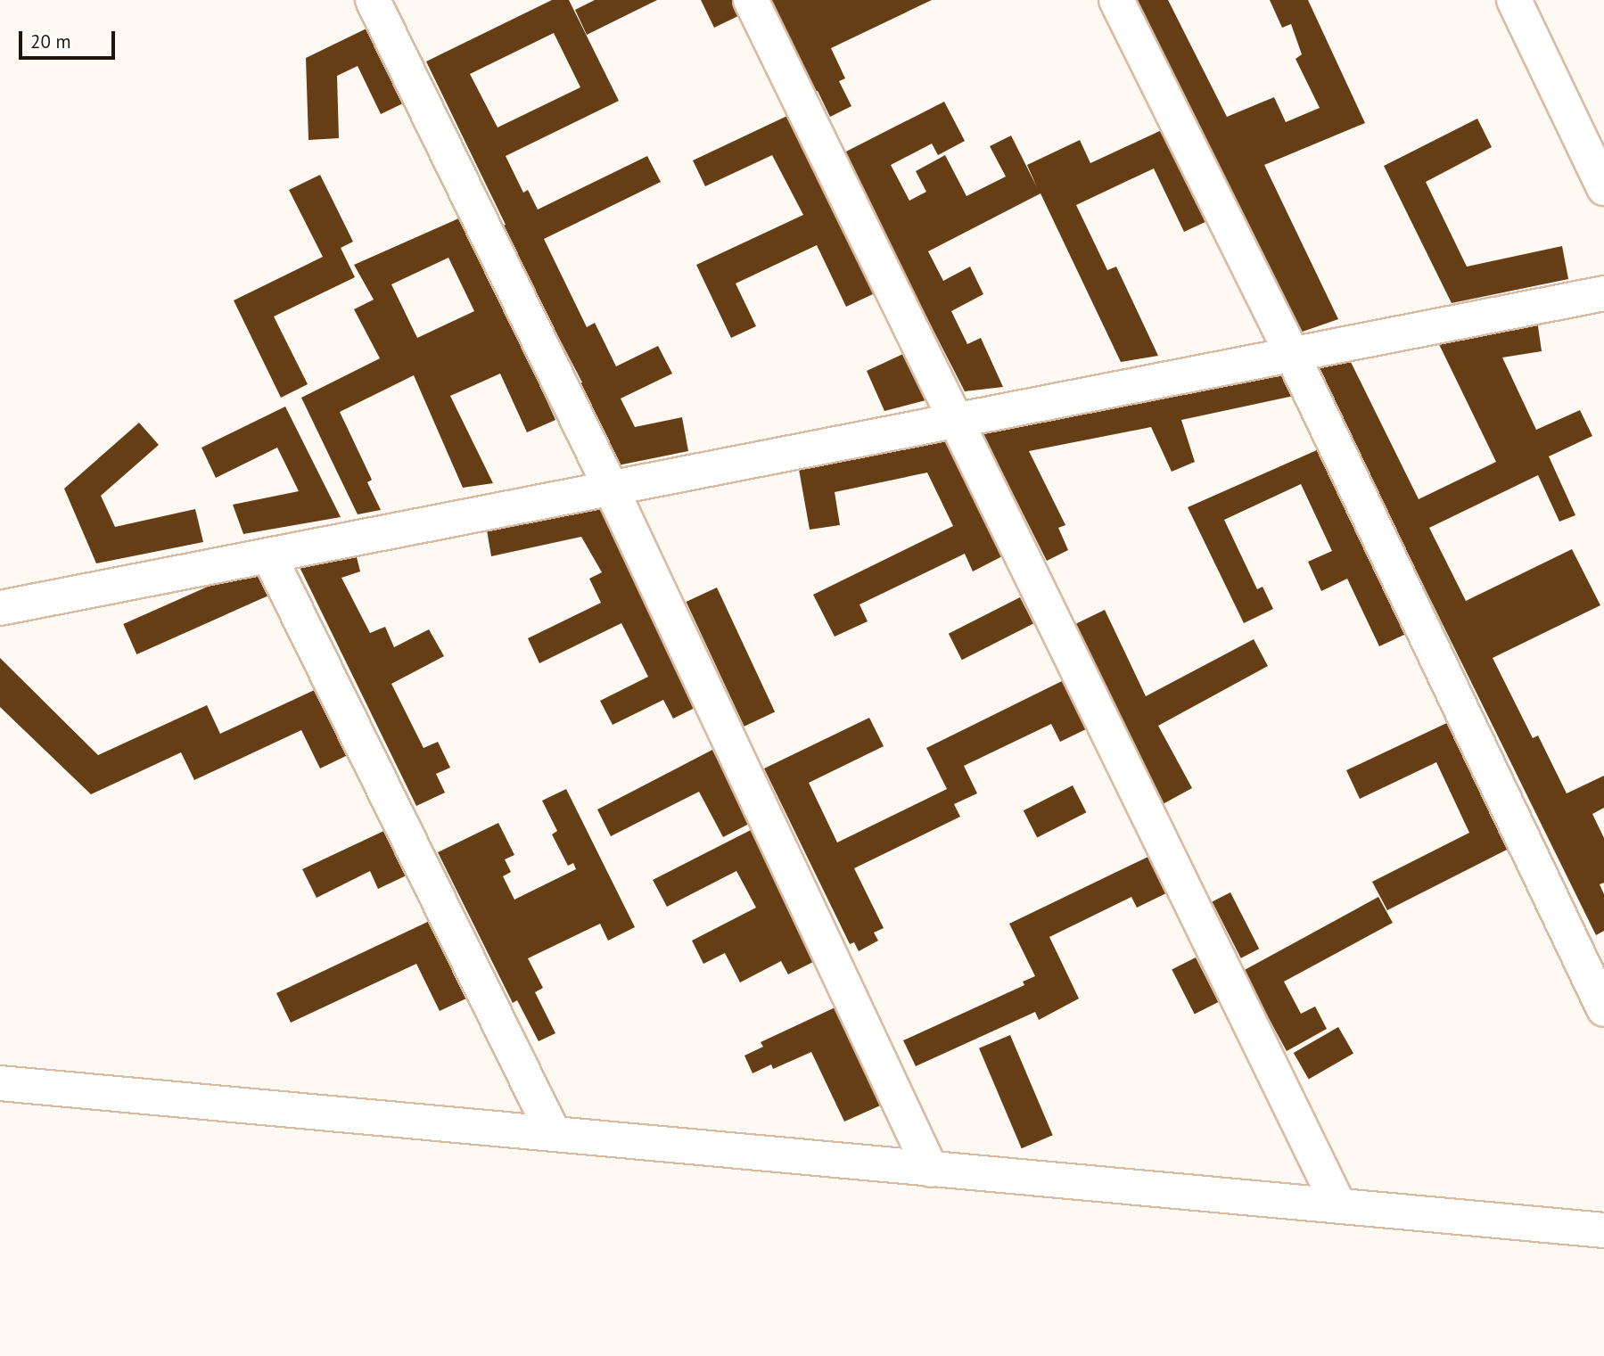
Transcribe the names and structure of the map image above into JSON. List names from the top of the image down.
{
  "scale_bar": "20 m"
}
